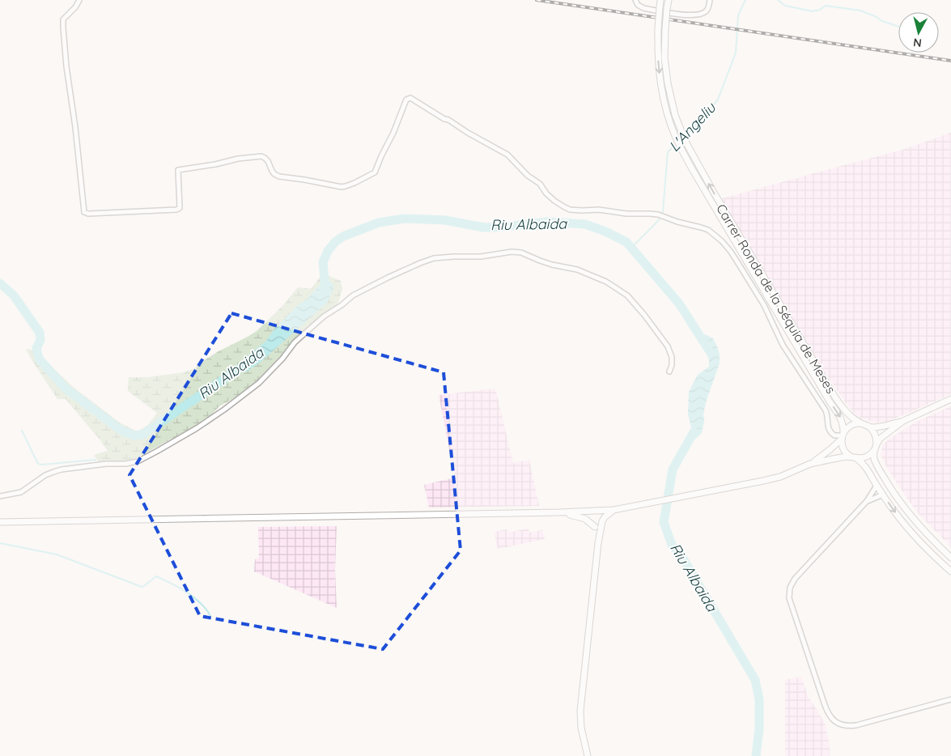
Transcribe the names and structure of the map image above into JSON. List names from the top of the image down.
{
  "streets": {
    "street": ["Carrer Ronda de la Séquia de Meses"]
  },
  "water": ["L'Angeliu", "Riu Albaida"],
  "north": "bottom"
}
